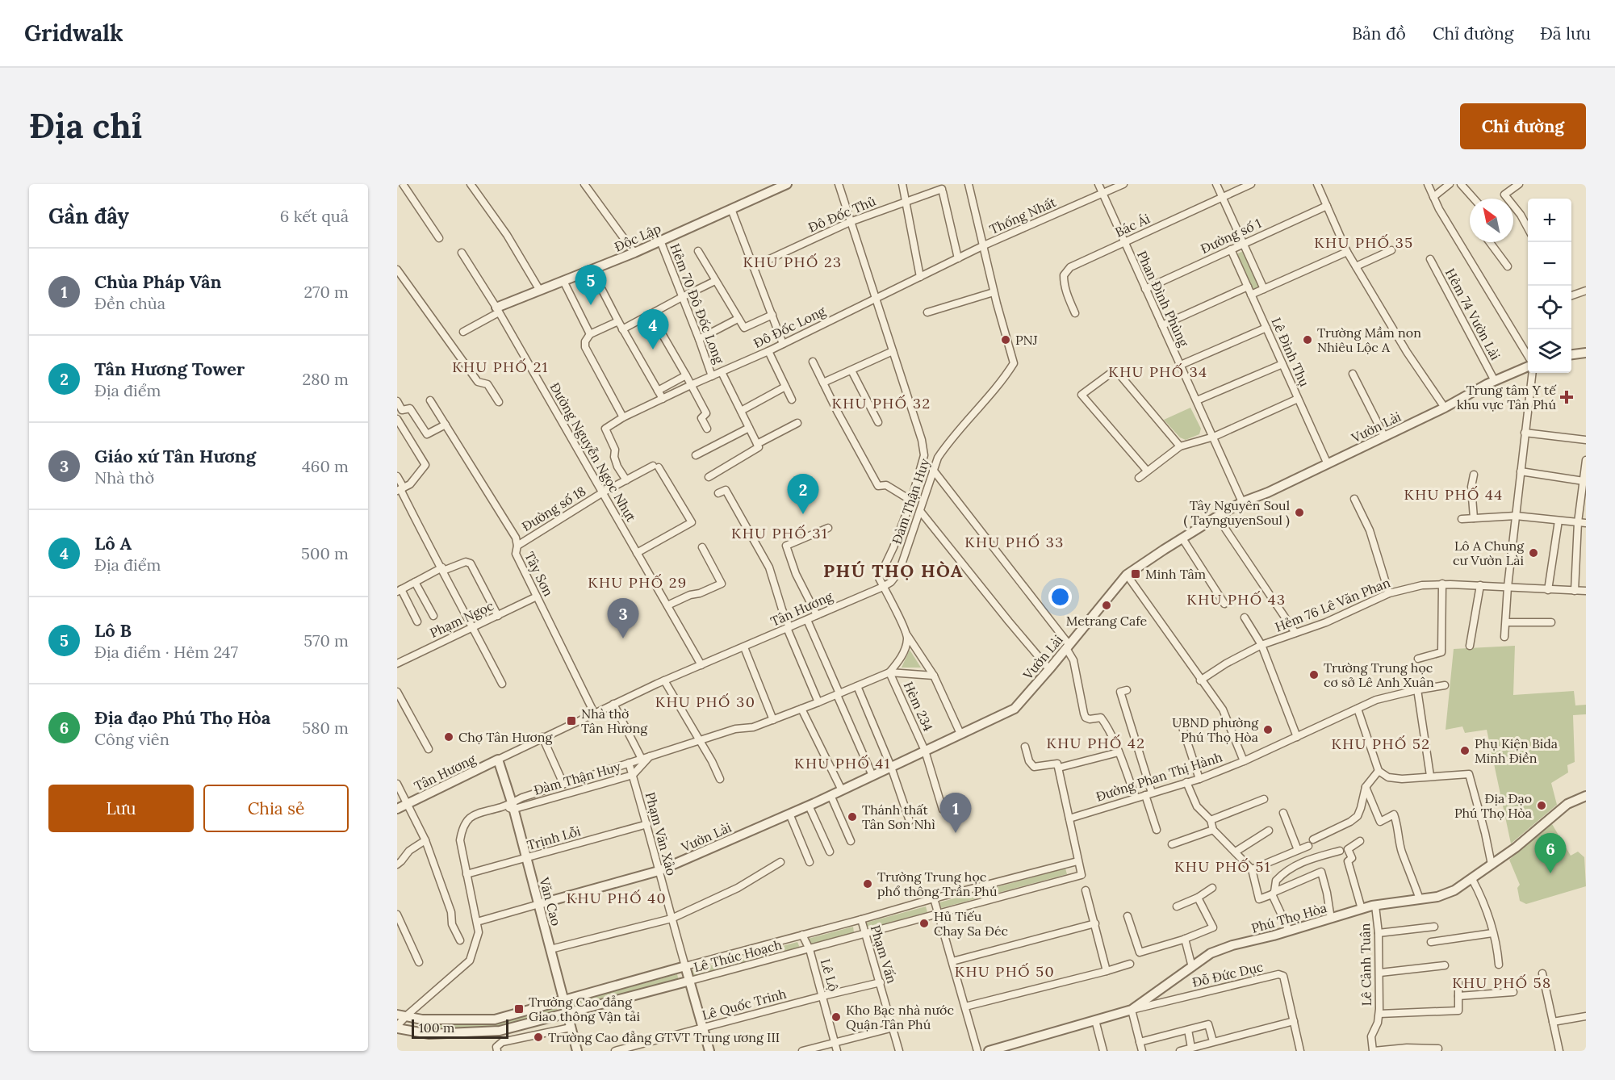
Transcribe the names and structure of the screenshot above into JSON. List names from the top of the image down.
{
  "streets": {
    "street": [
      "Đô Đốc Thủ",
      "Thống Nhất",
      "Bác Ái",
      "Đường số 1",
      "Độc Lập",
      "Phan Đình Phùng",
      "Hẻm 70 Đô Đốc Long",
      "Hẻm 74 Vườn Lài",
      "Đô Đốc Long",
      "Lê Đình Thụ",
      "Vườn Lài",
      "Đường Nguyễn Ngọc Nhựt",
      "Đàm Thận Huy",
      "Đường số 18",
      "Tây Sơn",
      "Hẻm 76 Lê Văn Phan",
      "Tân Hương",
      "Phạm Ngọc",
      "Hèm 234",
      "Đường Phan Thị Hành",
      "Phạm Văn Xảo",
      "Trịnh Lỗi",
      "Văn Cao",
      "Phú Thọ Hòa",
      "Phạm Vấn",
      "Lê Thúc Hoạch",
      "Lê Cảnh Tuân",
      "Đỗ Đức Dục",
      "Lê Lộ",
      "Lê Quốc Trinh"
    ]
  },
  "crossings": [
    ["Đô Đốc Thủ", "Đô Đốc Long"],
    ["Thống Nhất", "Phan Đình Phùng"],
    ["Thống Nhất", "Đô Đốc Long"],
    ["Thống Nhất", "Đàm Thận Huy"],
    ["Bác Ái", "Phan Đình Phùng"],
    ["Đường số 1", "Phan Đình Phùng"],
    ["Đường số 1", "Lê Đình Thụ"],
    ["Độc Lập", "Hẻm 70 Đô Đốc Long"],
    ["Độc Lập", "Đường Nguyễn Ngọc Nhựt"],
    ["Phan Đình Phùng", "Vườn Lài"],
    ["Hẻm 70 Đô Đốc Long", "Đô Đốc Long"],
    ["Hẻm 74 Vườn Lài", "Vườn Lài"],
    ["Đô Đốc Long", "Đàm Thận Huy"],
    ["Đô Đốc Long", "Đường số 18"],
    ["Lê Đình Thụ", "Vườn Lài"],
    ["Vườn Lài", "Hèm 234"],
    ["Vườn Lài", "Phạm Văn Xảo"],
    ["Vườn Lài", "Văn Cao"],
    ["Đường Nguyễn Ngọc Nhựt", "Đường số 18"],
    ["Đường Nguyễn Ngọc Nhựt", "Tân Hương"],
    ["Đàm Thận Huy", "Tân Hương"],
    ["Đàm Thận Huy", "Hèm 234"],
    ["Đàm Thận Huy", "Phạm Văn Xảo"],
    ["Đàm Thận Huy", "Trịnh Lỗi"],
    ["Đàm Thận Huy", "Văn Cao"],
    ["Đàm Thận Huy", "Lê Thúc Hoạch"],
    ["Đường số 18", "Tây Sơn"],
    ["Tây Sơn", "Tân Hương"],
    ["Tây Sơn", "Phạm Ngọc"],
    ["Tân Hương", "Văn Cao"],
    ["Phạm Văn Xảo", "Trịnh Lỗi"],
    ["Phạm Văn Xảo", "Lê Thúc Hoạch"],
    ["Phạm Văn Xảo", "Lê Quốc Trinh"],
    ["Trịnh Lỗi", "Văn Cao"],
    ["Văn Cao", "Lê Thúc Hoạch"],
    ["Phú Thọ Hòa", "Lê Cảnh Tuân"],
    ["Phú Thọ Hòa", "Đỗ Đức Dục"],
    ["Phạm Vấn", "Lê Thúc Hoạch"],
    ["Phạm Vấn", "Lê Quốc Trinh"],
    ["Lê Thúc Hoạch", "Lê Lộ"],
    ["Lê Lộ", "Lê Quốc Trinh"]
  ],
  "districts": [
    "KHU PHỐ 35",
    "KHU PHỐ 23",
    "KHU PHỐ 21",
    "KHU PHỐ 34",
    "KHU PHỐ 32",
    "KHU PHỐ 44",
    "KHU PHỐ 31",
    "KHU PHỐ 33",
    "PHÚ THỌ HÒA",
    "KHU PHỐ 29",
    "KHU PHỐ 43",
    "KHU PHỐ 30",
    "KHU PHỐ 42",
    "KHU PHỐ 52",
    "KHU PHỐ 41",
    "KHU PHỐ 51",
    "KHU PHỐ 40",
    "KHU PHỐ 50",
    "KHU PHỐ 58"
  ],
  "places": {
    "other": [
      "PNJ",
      "Trường Mầm non Nhiêu Lộc A",
      "Tây Nguyên Soul ( TaynguyenSoul )",
      "Lô A Chung cư Vườn Lài",
      "Metrang Cafe",
      "Trường Trung học cơ sở Lê Anh Xuân",
      "UBND phường Phú Thọ Hòa",
      "Chợ Tân Hương",
      "Phụ Kiện Bida Minh Điền",
      "Địa Đạo Phú Thọ Hòa",
      "Thánh thất Tân Sơn Nhì",
      "Trường Trung học phổ thông Trần Phú",
      "Hủ Tiếu Chay Sa Đéc",
      "Kho Bạc nhà nước Quận Tân Phú",
      "Trường Cao đẳng GTVT Trung ương III"
    ],
    "health": ["Trung tâm Y tế khu vực Tân Phú"],
    "transit": ["Minh Tâm", "Nhà thờ Tân Hương", "Trường Cao đẳng Giao thông Vận tải"]
  },
  "scale_bar": "100 m",
  "north": "top left",
  "page": {
    "header": "Gridwalk",
    "nav": ["Bản đồ", "Chỉ đường", "Đã lưu"],
    "buttons": [
      "Chỉ đường",
      ["Lưu", "Chia sẻ"]
    ],
    "title": "Địa chỉ",
    "heading": ["Gần đây", "6 kết quả"],
    "map_buttons": ["+", "−"],
    "list": [
      {
        "mark": "1",
        "name": "Chùa Pháp Vân",
        "note": "Đền chùa",
        "value": "270 m"
      },
      {
        "mark": "2",
        "name": "Tân Hương Tower",
        "note": "Địa điểm",
        "value": "280 m"
      },
      {
        "mark": "3",
        "name": "Giáo xứ Tân Hương",
        "note": "Nhà thờ",
        "value": "460 m"
      },
      {
        "mark": "4",
        "name": "Lô A",
        "note": "Địa điểm",
        "value": "500 m"
      },
      {
        "mark": "5",
        "name": "Lô B",
        "note": "Địa điểm · Hẻm 247",
        "value": "570 m"
      },
      {
        "mark": "6",
        "name": "Địa đạo Phú Thọ Hòa",
        "note": "Công viên",
        "value": "580 m"
      }
    ],
    "pins": [
      "5",
      "4",
      "2",
      "3",
      "1",
      "6"
    ],
    "scale": "100 m"
  }
}
